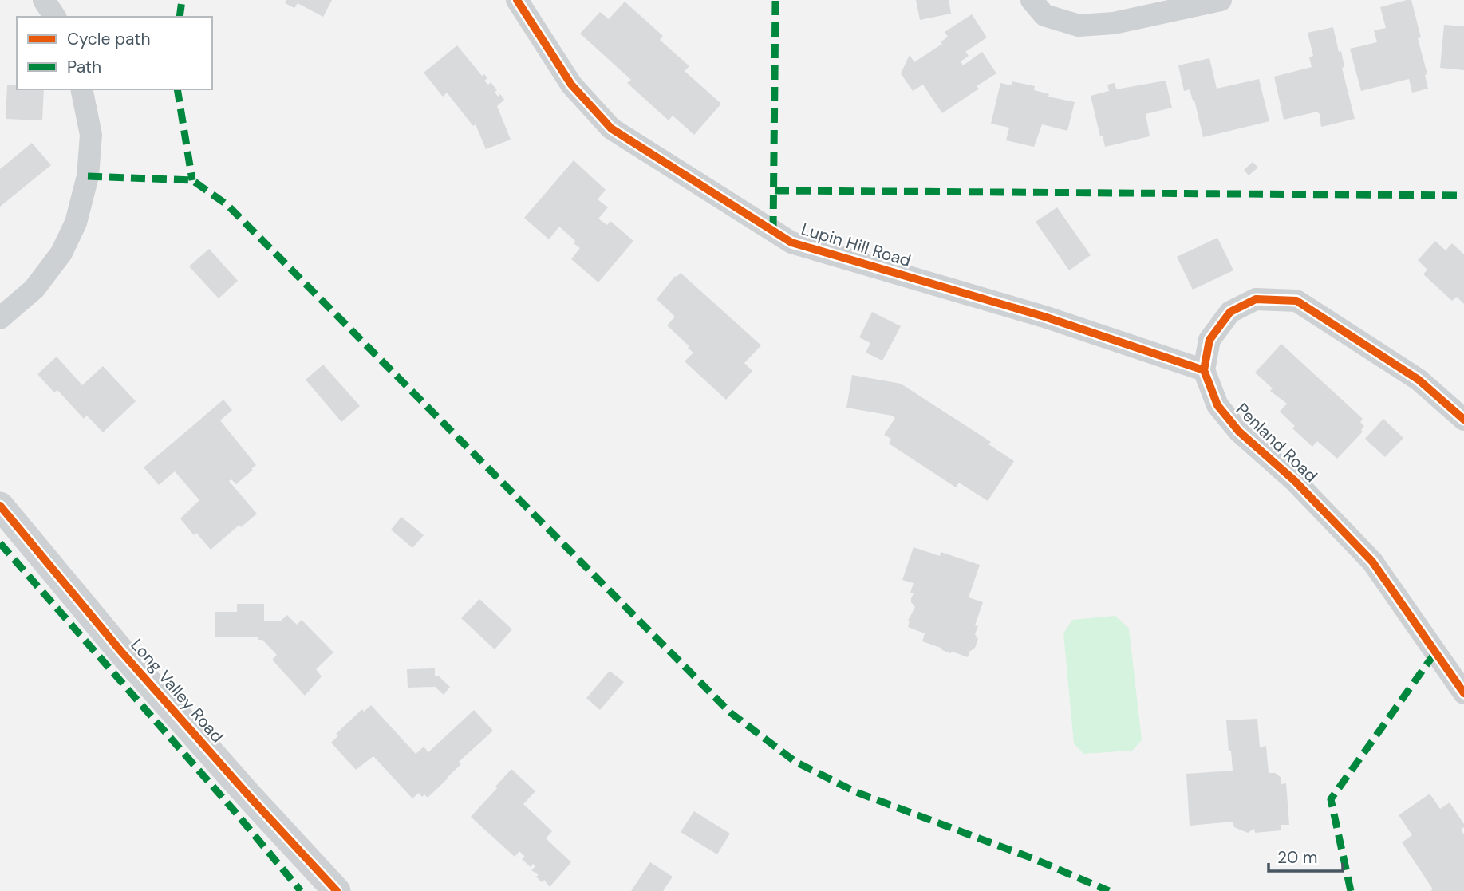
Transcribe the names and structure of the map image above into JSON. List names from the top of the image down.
{
  "streets": {
    "street": ["Lupin Hill Road", "Penland Road", "Long Valley Road"]
  },
  "crossings": [
    ["Lupin Hill Road", "Penland Road"]
  ],
  "legend": ["Cycle path", "Path"],
  "scale_bar": "20 m"
}
